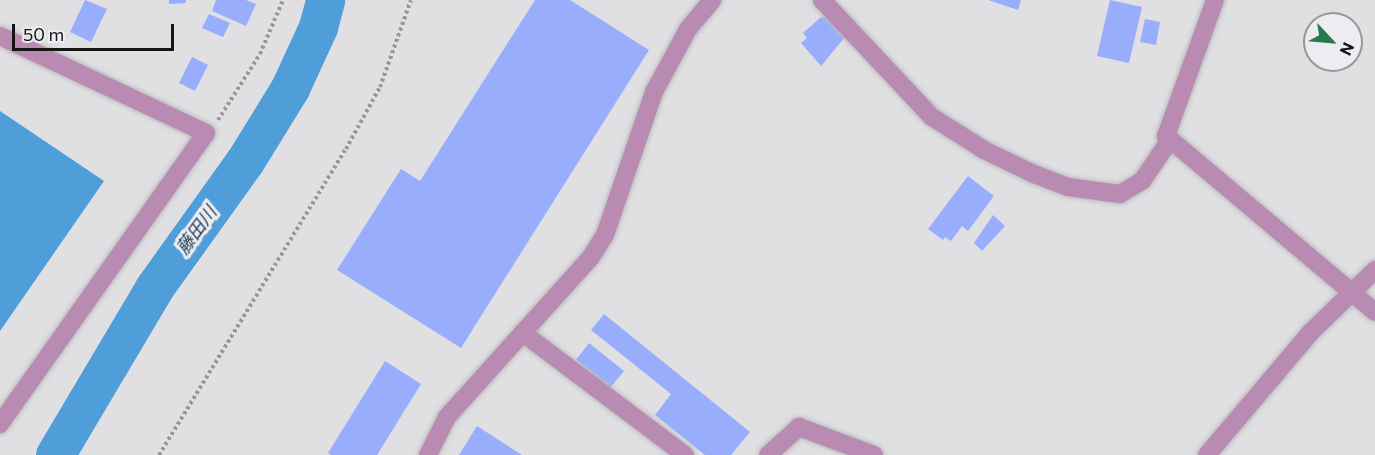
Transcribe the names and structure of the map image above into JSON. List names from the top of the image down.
{
  "water": ["藤田川"],
  "scale_bar": "50 m",
  "north": "bottom right"
}
